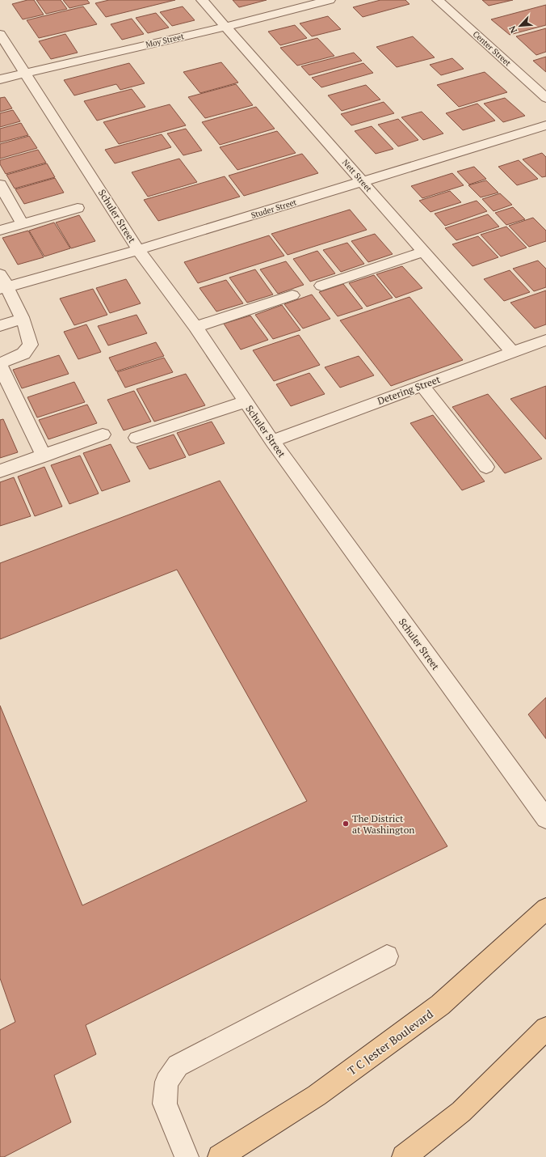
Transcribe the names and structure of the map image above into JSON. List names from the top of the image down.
{
  "streets": {
    "main road": ["T C Jester Boulevard"],
    "street": [
      "Moy Street",
      "Center Street",
      "Nett Street",
      "Studer Street",
      "Schuler Street",
      "Detering Street"
    ]
  },
  "crossings": [
    ["Moy Street", "Nett Street"],
    ["Moy Street", "Schuler Street"],
    ["Nett Street", "Studer Street"],
    ["Nett Street", "Detering Street"],
    ["Studer Street", "Schuler Street"],
    ["Schuler Street", "Detering Street"]
  ],
  "places": ["The District at Washington"],
  "north": "bottom left"
}
